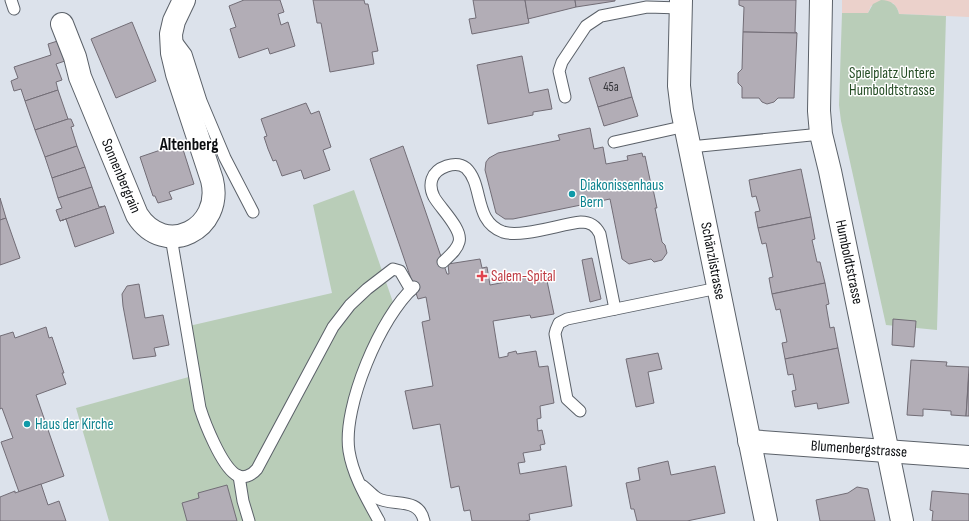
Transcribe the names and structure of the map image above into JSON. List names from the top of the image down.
{
  "streets": {
    "street": [
      "Sonnenbergrain",
      "Schänzlistrasse",
      "Humboldtstrasse",
      "Blumenbergstrasse"
    ]
  },
  "crossings": [
    ["Schänzlistrasse", "Blumenbergstrasse"],
    ["Humboldtstrasse", "Blumenbergstrasse"]
  ],
  "districts": ["Altenberg"],
  "parks": ["Spielplatz Untere Humboldtstrasse"],
  "places": {
    "other": ["Diakonissenhaus Bern", "Haus der Kirche"],
    "health": ["Salem-Spital"]
  },
  "house_numbers": ["45a"]
}
